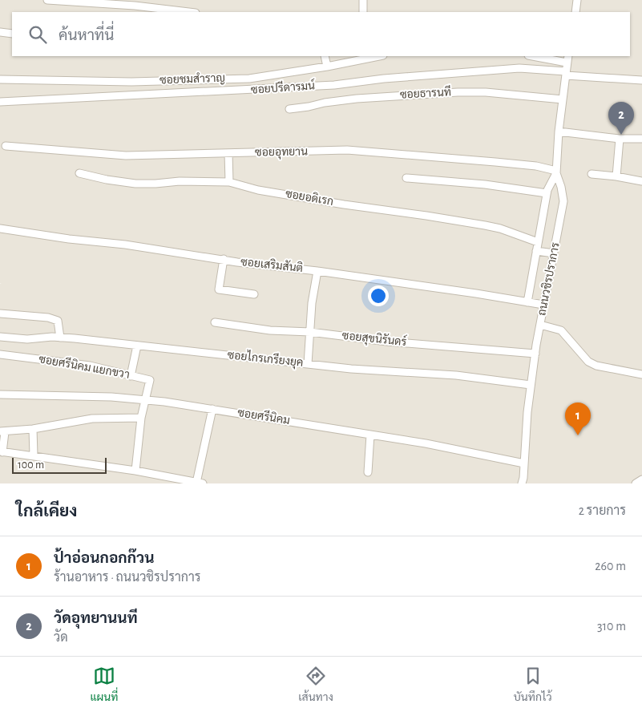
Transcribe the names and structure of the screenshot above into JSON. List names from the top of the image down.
{
  "streets": {
    "street": [
      "ซอยชมสำราญ",
      "ซอยปรีดารมน์",
      "ซอยธารนที",
      "ซอยอุทยาน",
      "ซอยอดิเรก",
      "ซอยเสริมสันติ",
      "ถนนวชิรปราการ",
      "ซอยสุขนิรันดร์",
      "ซอยไกรเกรียงยุค",
      "ซอยศรีนิคม แยกขวา",
      "ซอยศรีนิคม"
    ]
  },
  "crossings": [
    ["ซอยปรีดารมน์", "ถนนวชิรปราการ"],
    ["ซอยธารนที", "ถนนวชิรปราการ"],
    ["ซอยอุทยาน", "ถนนวชิรปราการ"],
    ["ซอยเสริมสันติ", "ถนนวชิรปราการ"],
    ["ถนนวชิรปราการ", "ซอยสุขนิรันดร์"],
    ["ถนนวชิรปราการ", "ซอยไกรเกรียงยุค"],
    ["ถนนวชิรปราการ", "ซอยศรีนิคม"],
    ["ซอยศรีนิคม แยกขวา", "ซอยศรีนิคม"]
  ],
  "scale_bar": "100 m",
  "page": {
    "search": "ค้นหาที่นี่",
    "pins": ["2", "1"],
    "scale": "100 m",
    "heading": ["ใกล้เคียง", "2 รายการ"],
    "list": [
      {
        "mark": "1",
        "name": "ป้าอ่อนกอกก๊วน",
        "note": "ร้านอาหาร · ถนนวชิรปราการ",
        "value": "260 m"
      },
      {
        "mark": "2",
        "name": "วัดอุทยานนที",
        "note": "วัด",
        "value": "310 m"
      }
    ],
    "nav": ["แผนที่", "เส้นทาง", "บันทึกไว้"]
  }
}
